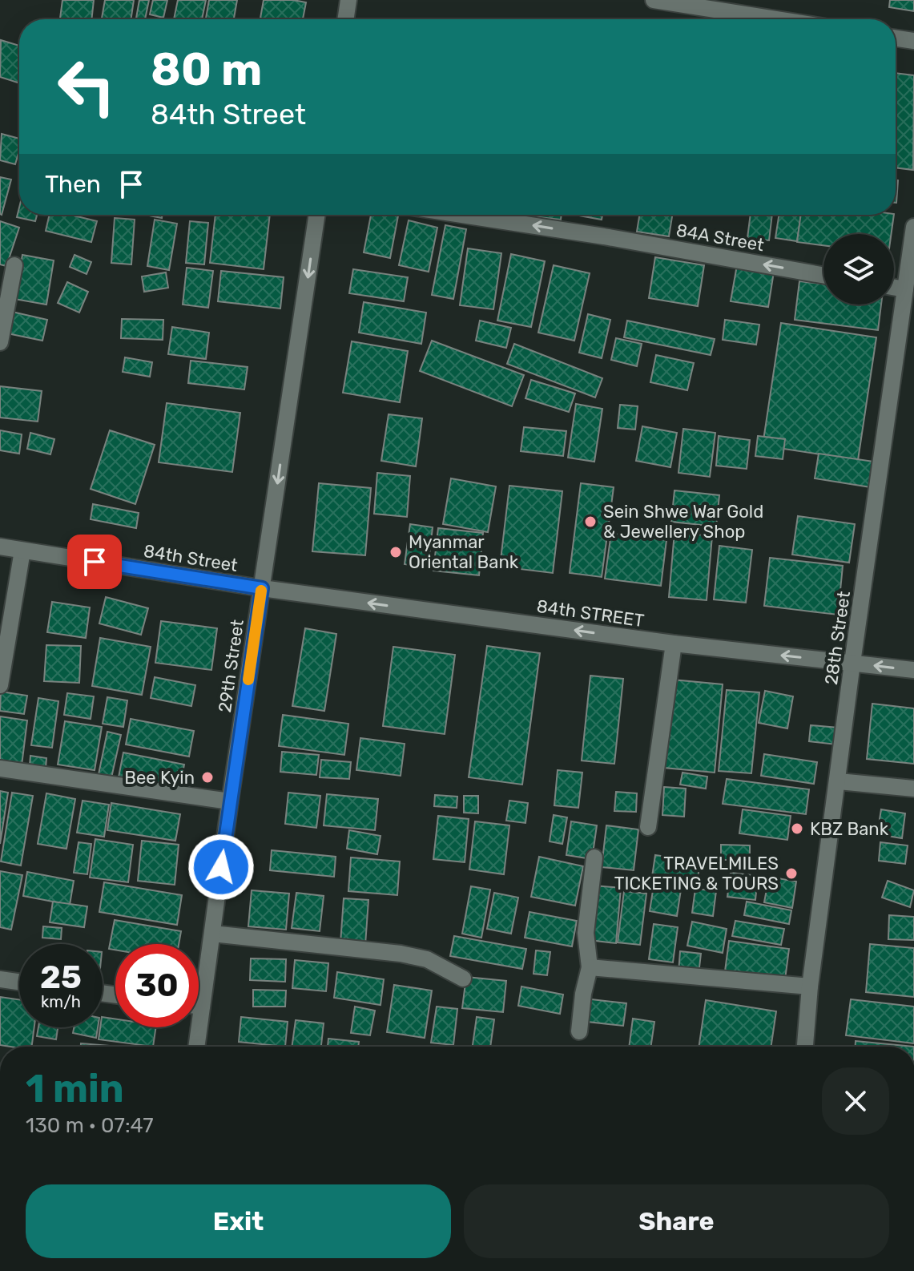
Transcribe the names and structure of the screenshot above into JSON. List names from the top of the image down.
{
  "streets": {
    "street": [
      "84A Street",
      "84th Street",
      "84th STREET",
      "28th Street",
      "29th Street"
    ]
  },
  "crossings": [
    ["84th Street", "84th STREET"],
    ["84th Street", "29th Street"],
    ["84th STREET", "28th Street"],
    ["84th STREET", "29th Street"]
  ],
  "one_way": ["84A Street", "84th STREET", "29th Street"],
  "places": [
    "Sein Shwe War Gold & Jewellery Shop",
    "Myanmar Oriental Bank",
    "Bee Kyin",
    "KBZ Bank",
    "TRAVELMILES TICKETING & TOURS"
  ],
  "page": {
    "turn": ["80 m", "84th Street"],
    "then": "Then",
    "speed": "25 km/h",
    "limit": "30",
    "heading": ["1 min", "130 m · 07:47"],
    "buttons": ["Exit", "Share"]
  }
}
